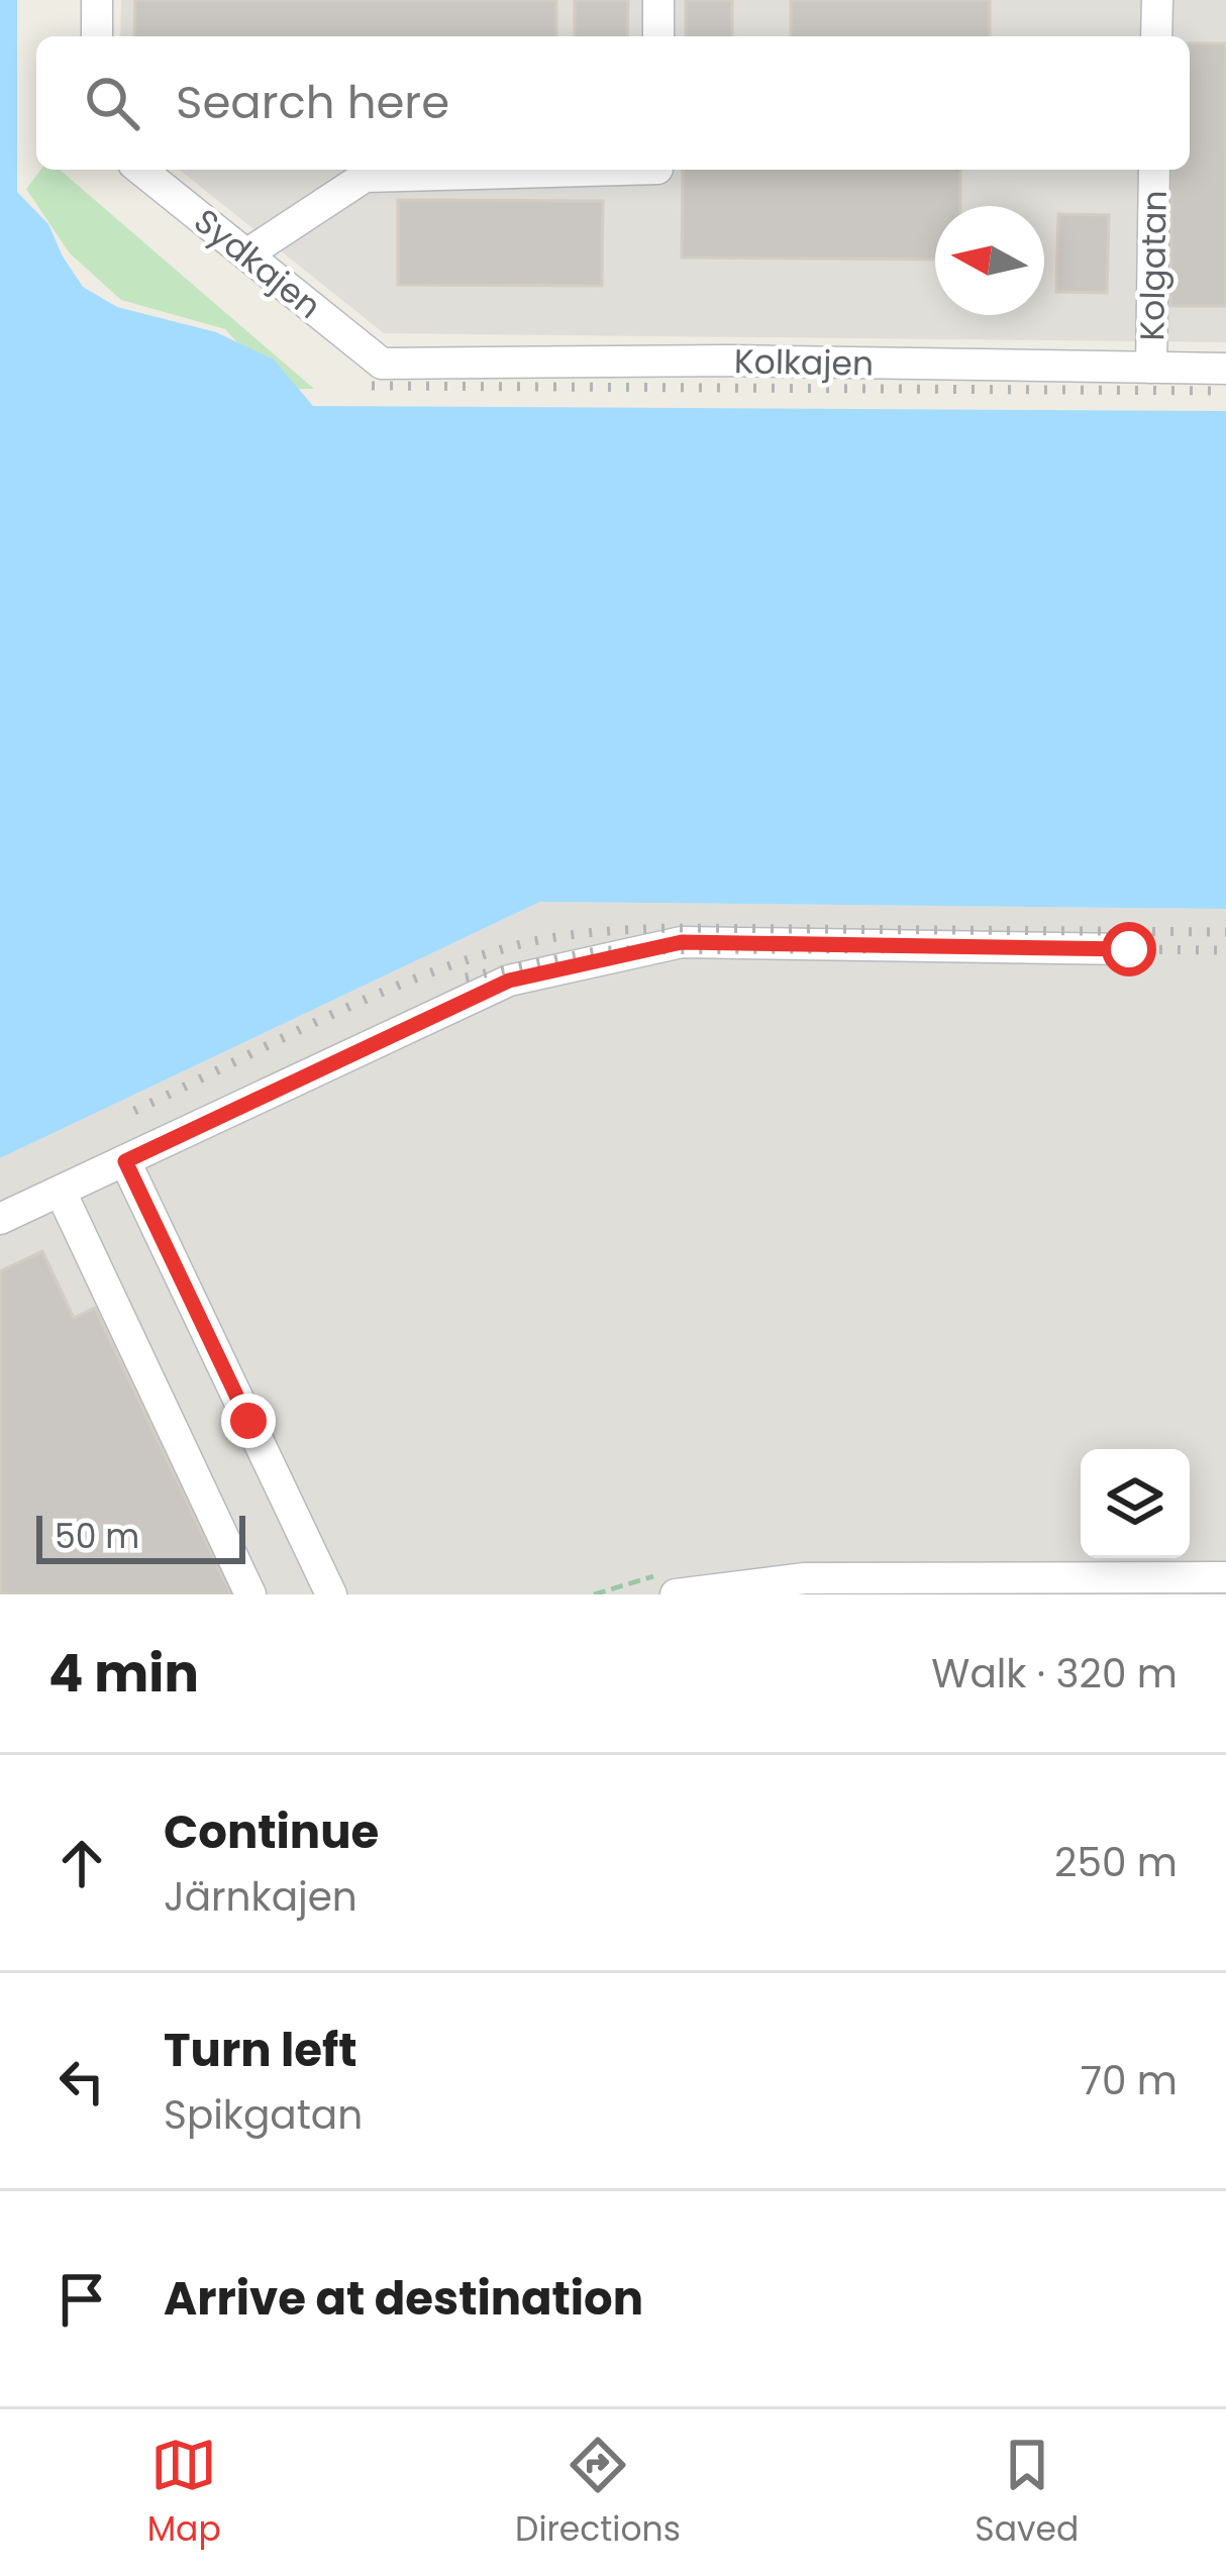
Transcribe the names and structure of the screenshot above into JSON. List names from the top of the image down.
{
  "streets": {
    "street": ["Sydkajen", "Kolgatan", "Kolkajen"]
  },
  "crossings": [
    ["Sydkajen", "Kolkajen"],
    ["Kolgatan", "Kolkajen"]
  ],
  "scale_bar": "50 m",
  "north": "left",
  "page": {
    "search": "Search here",
    "scale": "50 m",
    "heading": ["4 min", "Walk · 320 m"],
    "list": [
      ["Continue", "Järnkajen", "250 m"],
      ["Turn left", "Spikgatan", "70 m"],
      "Arrive at destination"
    ],
    "nav": ["Map", "Directions", "Saved"]
  }
}
